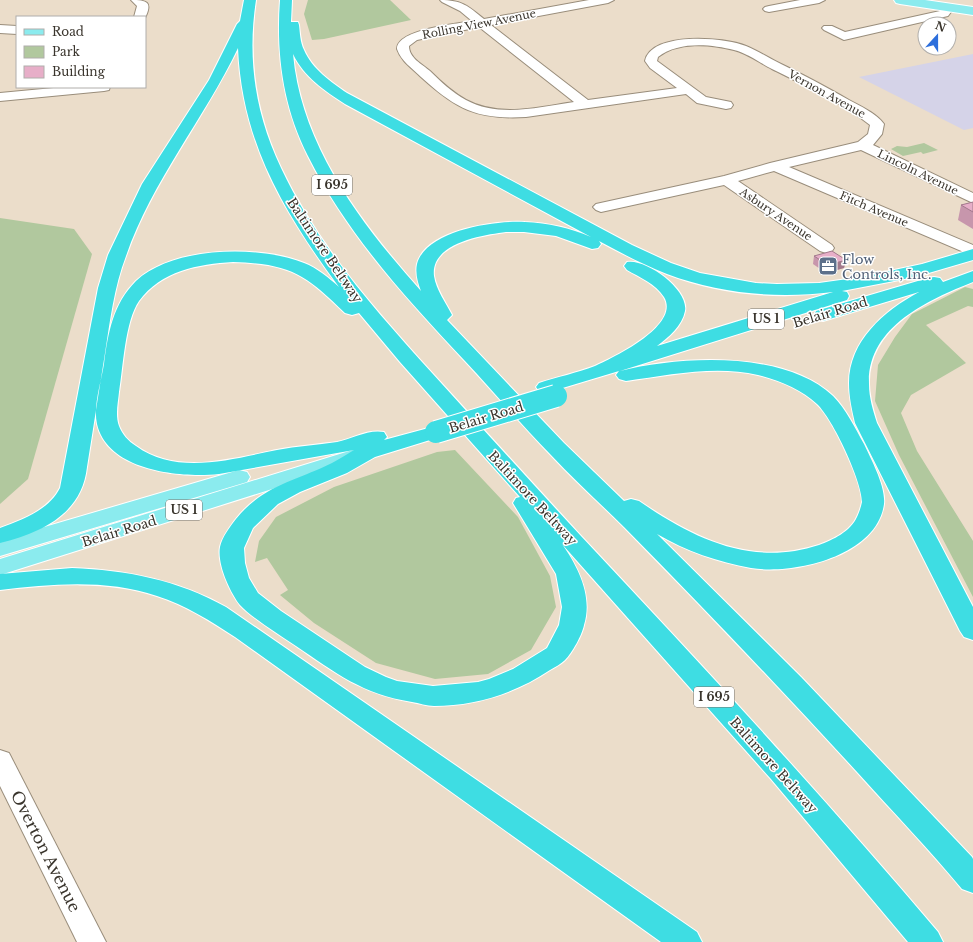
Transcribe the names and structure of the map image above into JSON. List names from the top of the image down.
{
  "streets": {
    "highway": [
      "I 695",
      "Baltimore Beltway",
      "Belair Road",
      "US 1"
    ],
    "street": [
      "Rolling View Avenue",
      "Vernon Avenue",
      "Lincoln Avenue",
      "Fitch Avenue",
      "Asbury Avenue",
      "Overton Avenue"
    ]
  },
  "crossings": [
    ["Rolling View Avenue", "Vernon Avenue"],
    ["Vernon Avenue", "Lincoln Avenue"],
    ["Fitch Avenue", "Belair Road"]
  ],
  "places": {
    "office": ["Flow Controls, Inc."]
  },
  "legend": ["Road", "Park", "Building"],
  "north": "top"
}
